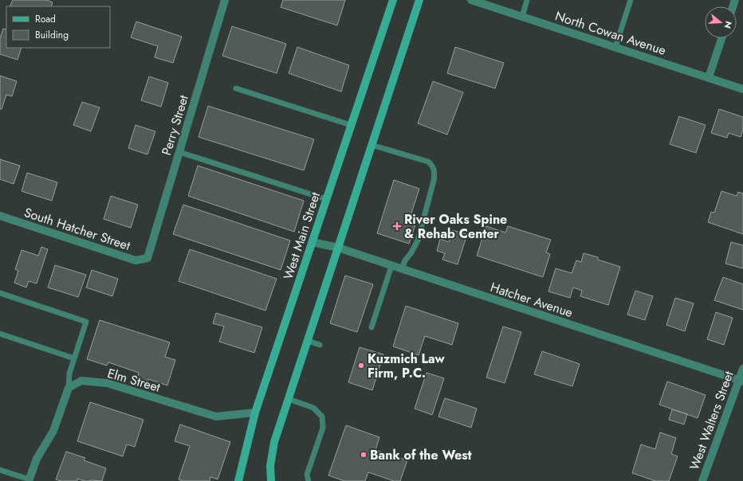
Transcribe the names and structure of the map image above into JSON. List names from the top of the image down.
{
  "streets": {
    "main road": ["West Main Street"],
    "street": [
      "North Cowan Avenue",
      "Perry Street",
      "South Hatcher Street",
      "Hatcher Avenue",
      "Elm Street",
      "West Walters Street"
    ]
  },
  "crossings": [
    ["Perry Street", "South Hatcher Street"],
    ["West Main Street", "Hatcher Avenue"],
    ["West Main Street", "Elm Street"],
    ["Hatcher Avenue", "West Walters Street"]
  ],
  "places": {
    "health": ["River Oaks Spine & Rehab Center"],
    "other": ["Kuzmich Law Firm, P.C.", "Bank of the West"]
  },
  "legend": ["Road", "Building"],
  "north": "right"
}
